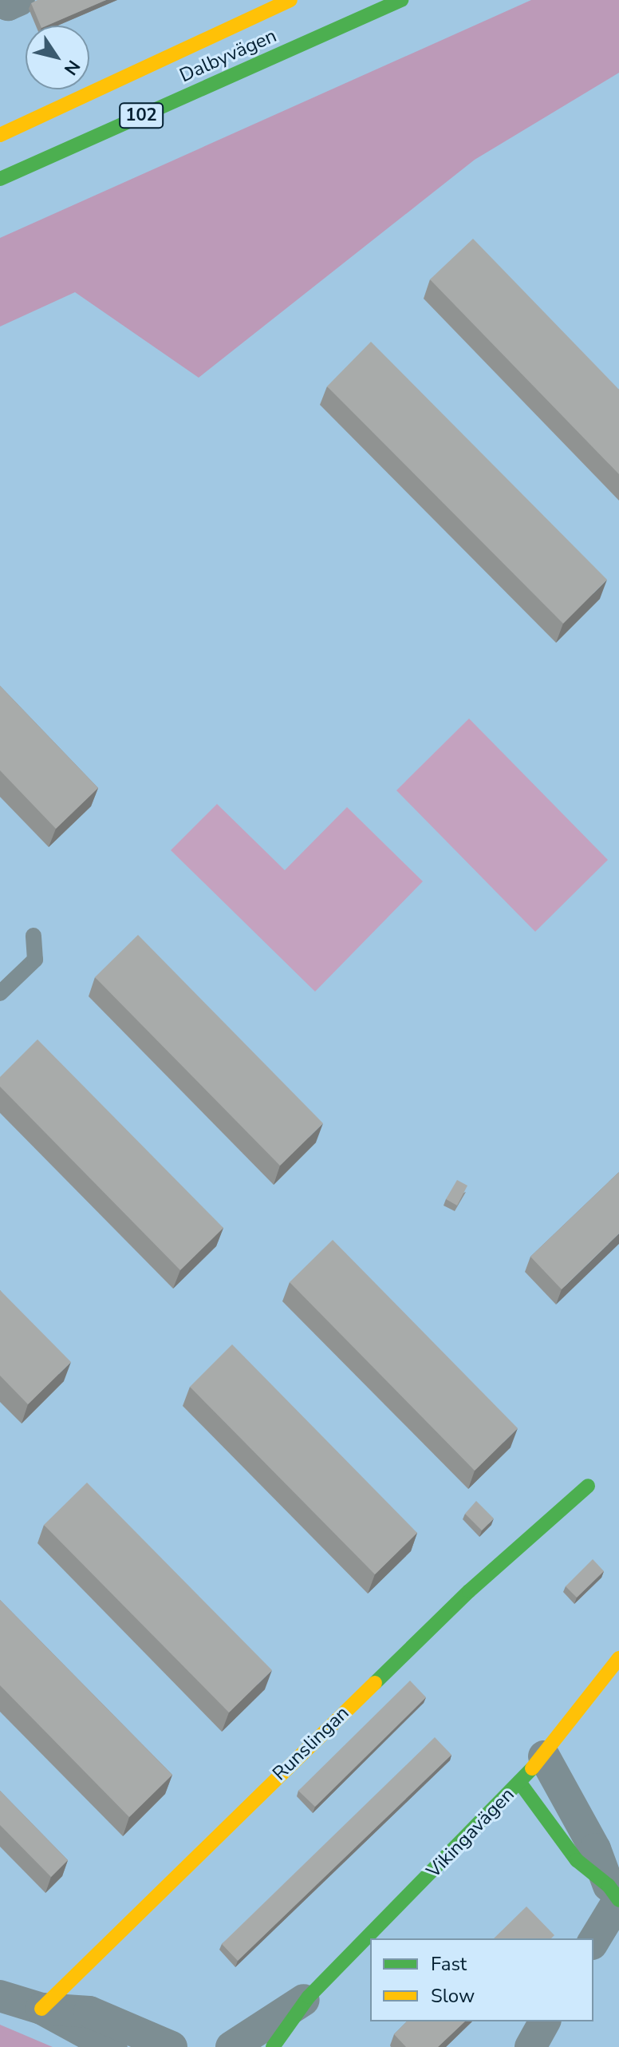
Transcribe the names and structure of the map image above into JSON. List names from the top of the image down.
{
  "streets": {
    "street": [
      "Dalbyvägen",
      "102",
      "Runslingan",
      "Vikingavägen"
    ]
  },
  "legend": ["Fast", "Slow"],
  "north": "bottom right"
}
